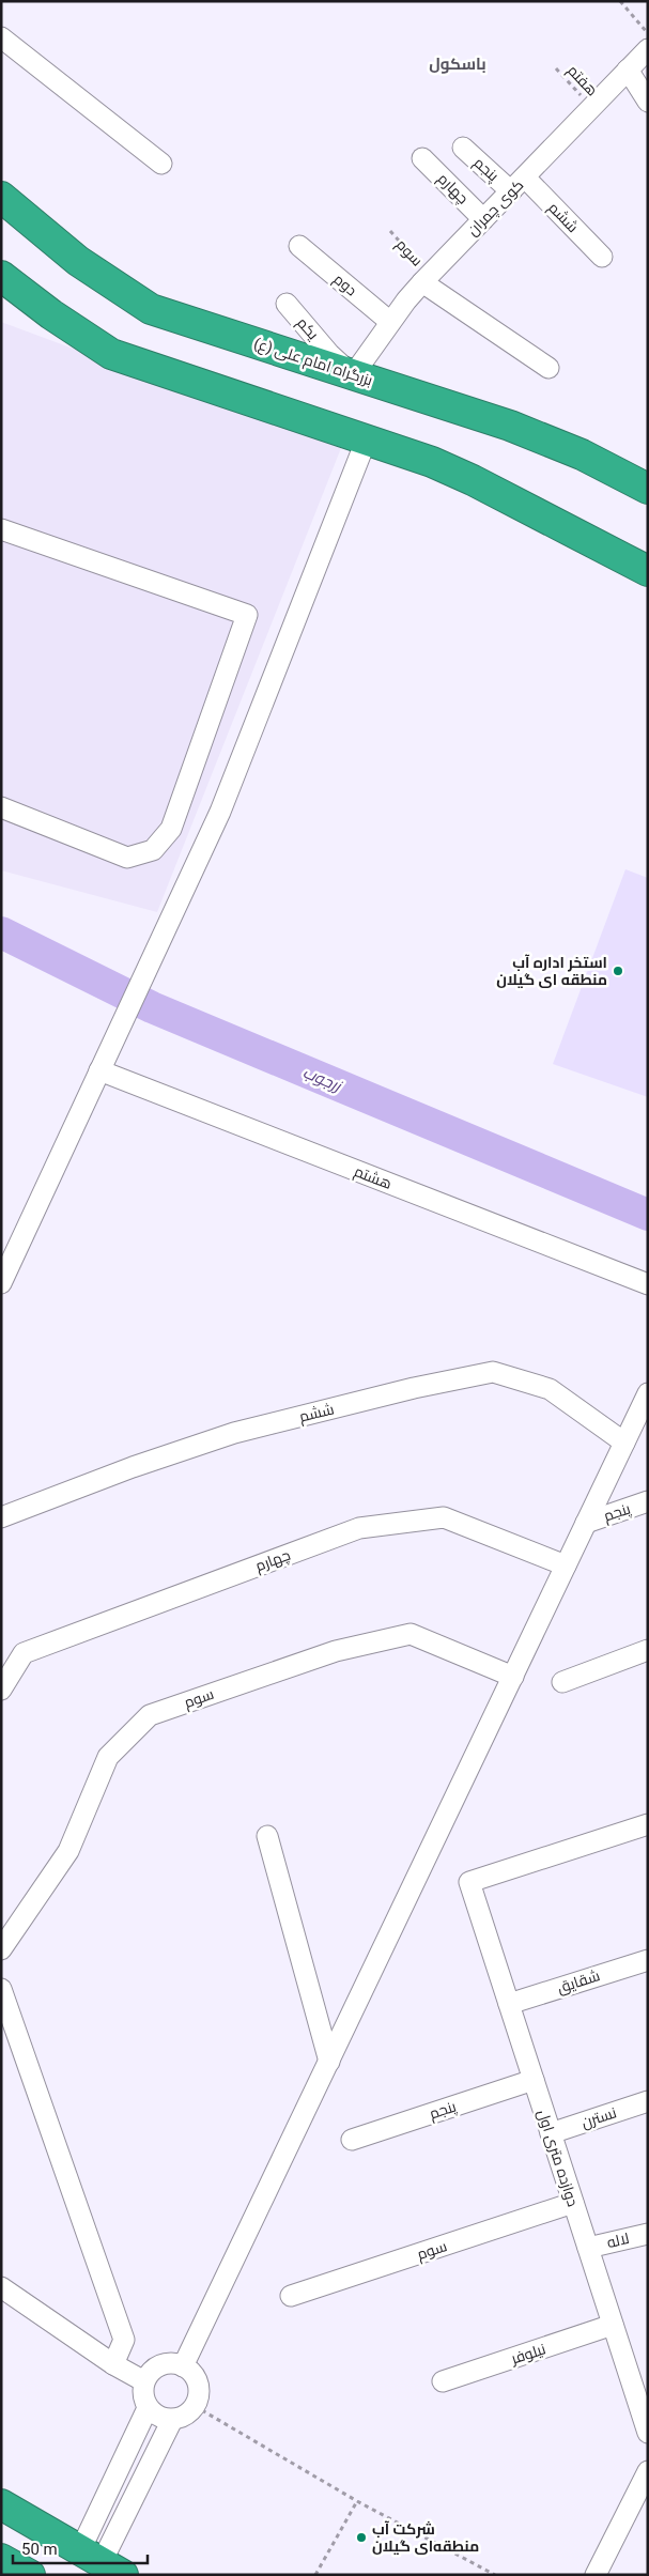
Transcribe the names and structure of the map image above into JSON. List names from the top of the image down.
{
  "streets": {
    "highway": ["بزرگراه امام علی (ع)"],
    "street": [
      "پنجم",
      "چهارم",
      "کوی چمران",
      "ششم",
      "سوم",
      "دوم",
      "یکم",
      "هشتم",
      "شقایق",
      "نسترن",
      "دوازده متری اول",
      "لاله",
      "نیلوفر"
    ],
    "path": ["هفتم"]
  },
  "crossings": [
    ["هفتم", "کوی چمران"],
    ["پنجم", "کوی چمران"],
    ["پنجم", "ششم"],
    ["پنجم", "دوازده متری اول"],
    ["چهارم", "کوی چمران"],
    ["کوی چمران", "ششم"],
    ["کوی چمران", "سوم"],
    ["کوی چمران", "دوم"],
    ["کوی چمران", "یکم"],
    ["کوی چمران", "بزرگراه امام علی (ع)"],
    ["سوم", "دوازده متری اول"],
    ["یکم", "بزرگراه امام علی (ع)"],
    ["شقایق", "دوازده متری اول"],
    ["نسترن", "دوازده متری اول"],
    ["دوازده متری اول", "لاله"],
    ["دوازده متری اول", "نیلوفر"]
  ],
  "districts": ["باسکول"],
  "water": ["زرجوب"],
  "places": ["استخر اداره آب منطقه ای گیلان", "شرکت آب منطقه‌ای گیلان"],
  "scale_bar": "50 m"
}
